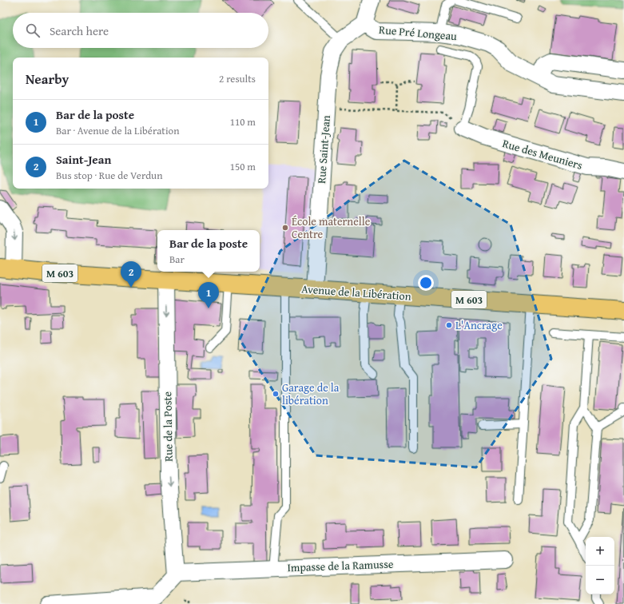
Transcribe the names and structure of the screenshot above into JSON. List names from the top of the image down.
{
  "streets": {
    "main road": ["M 603", "Avenue de la Libération"],
    "street": [
      "Rue Pré Longeau",
      "Rue Saint-Jean",
      "Rue des Meuniers",
      "Rue de la Poste",
      "Impasse de la Ramusse"
    ]
  },
  "crossings": [
    ["Rue Pré Longeau", "Rue Saint-Jean"],
    ["Rue Saint-Jean", "Avenue de la Libération"],
    ["M 603", "Avenue de la Libération"],
    ["M 603", "Rue de la Poste"],
    ["Avenue de la Libération", "Rue de la Poste"],
    ["Rue de la Poste", "Impasse de la Ramusse"]
  ],
  "one_way": ["Rue de la Poste"],
  "places": ["École maternelle Centre", "L'Ancrage", "Garage de la libération"],
  "page": {
    "search": "Search here",
    "heading": ["Nearby", "2 results"],
    "list": [
      {
        "mark": "1",
        "name": "Bar de la poste",
        "note": "Bar · Avenue de la Libération",
        "value": "110 m"
      },
      {
        "mark": "2",
        "name": "Saint-Jean",
        "note": "Bus stop · Rue de Verdun",
        "value": "150 m"
      }
    ],
    "popup": ["Bar de la poste", "Bar"],
    "pins": ["2", "1"],
    "map_buttons": ["+", "−"]
  }
}
